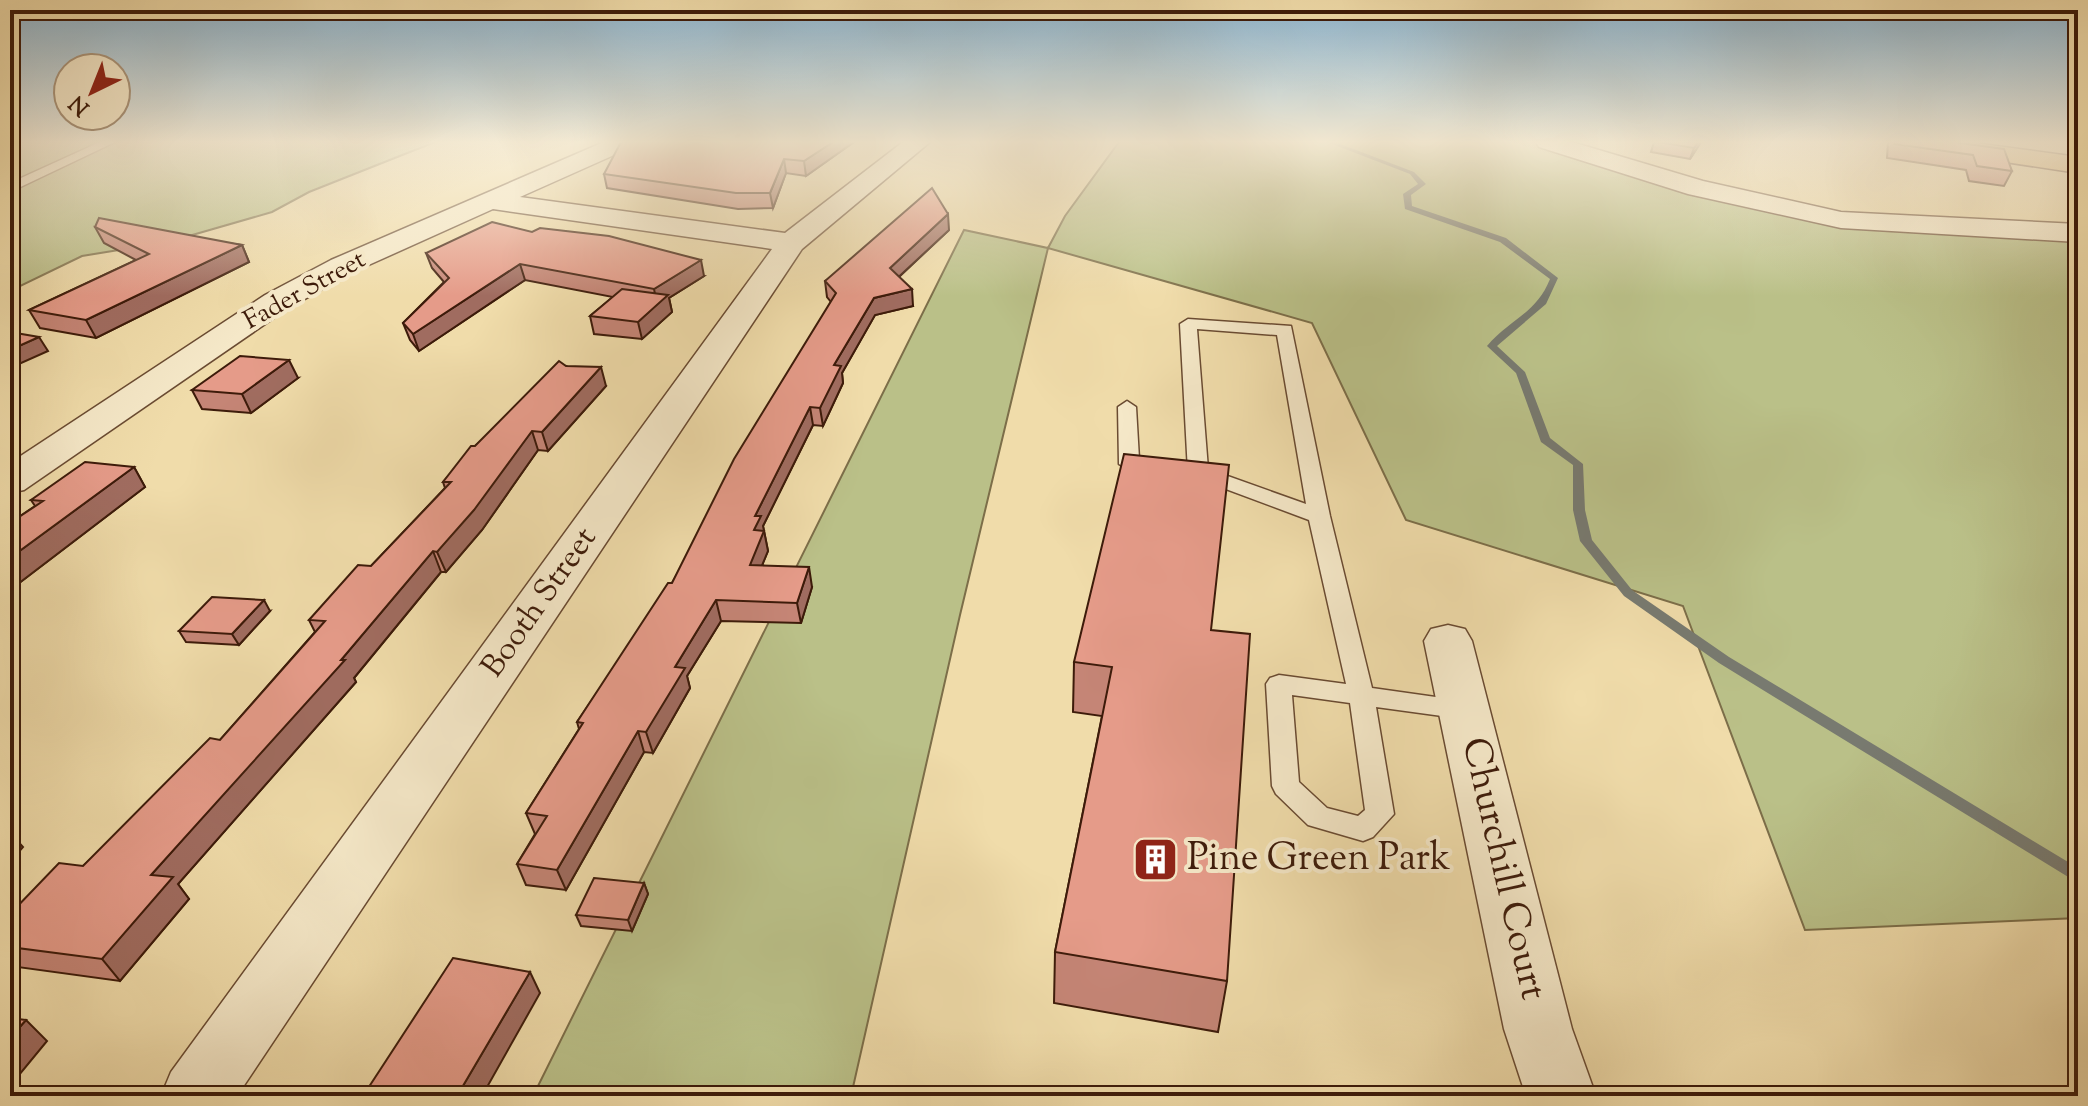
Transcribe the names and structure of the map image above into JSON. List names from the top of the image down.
{
  "streets": {
    "street": ["Fader Street", "Booth Street", "Churchill Court"]
  },
  "places": {
    "building": ["Pine Green Park"]
  },
  "north": "bottom left"
}
